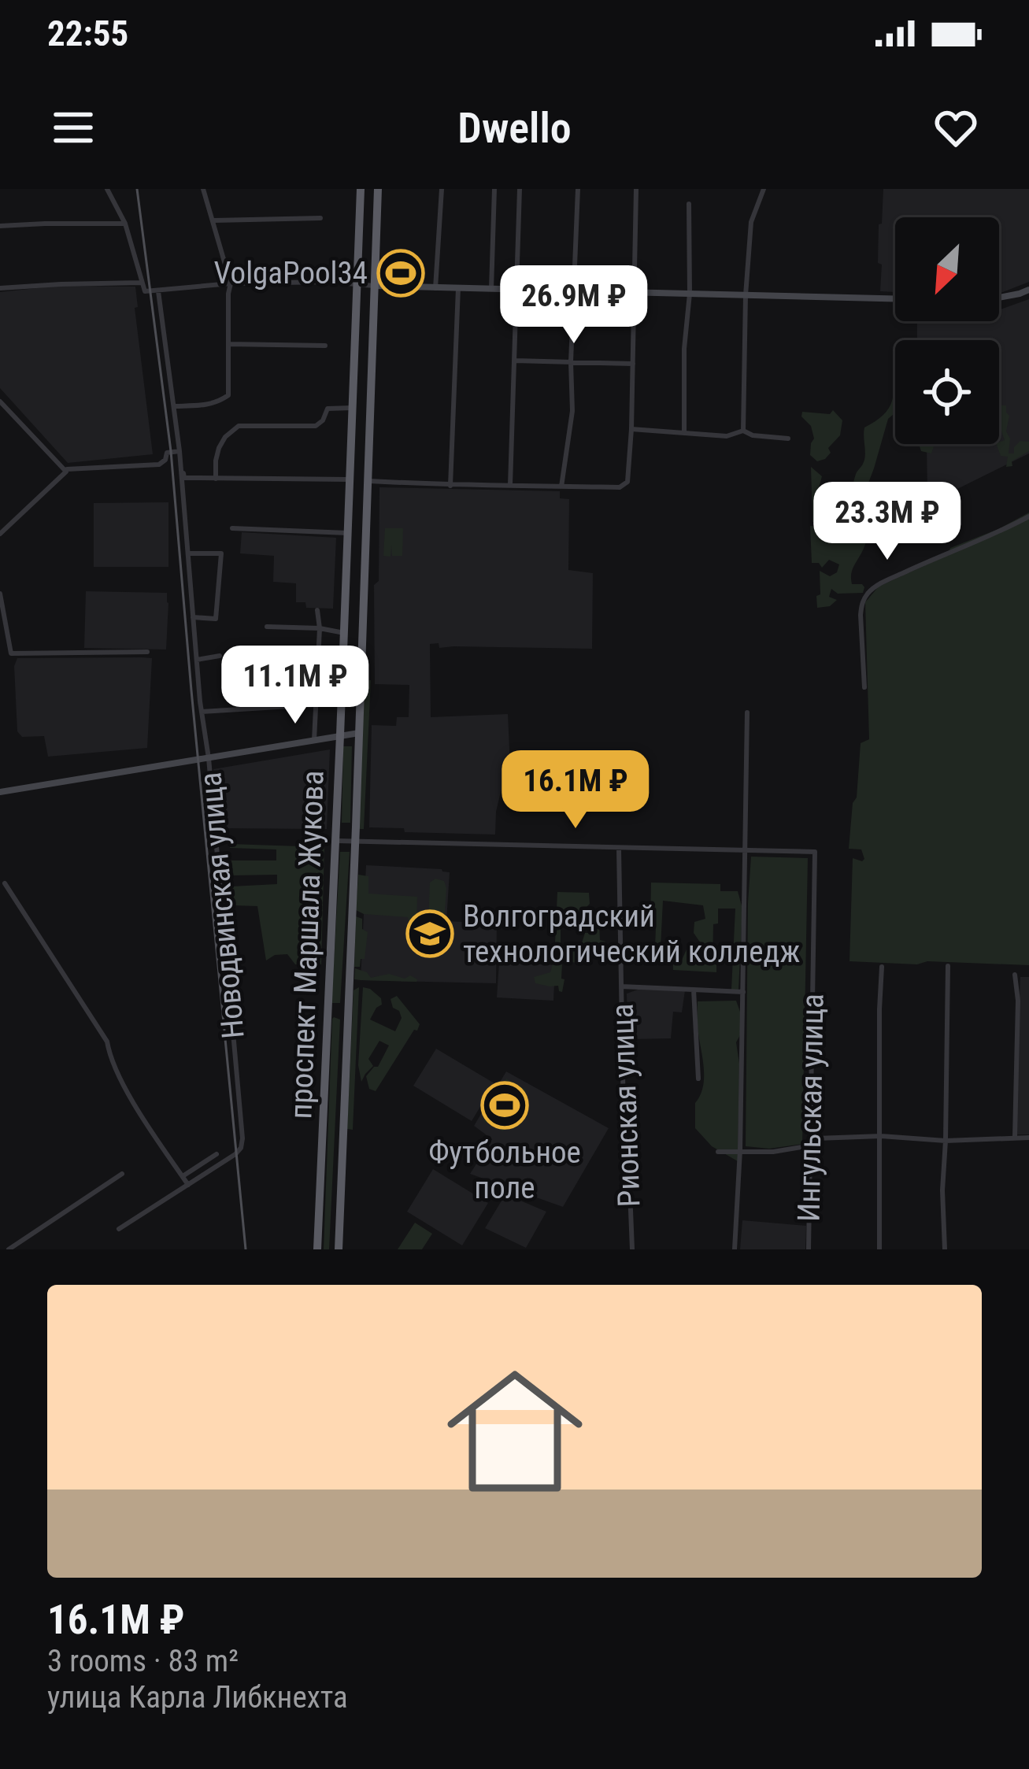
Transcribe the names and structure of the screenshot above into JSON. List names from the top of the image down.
{
  "streets": {
    "highway": ["проспект Маршала Жукова"],
    "street": ["Новодвинская улица", "Рионская улица", "Ингульская улица"]
  },
  "places": {
    "sports": ["VolgaPool34", "Футбольное поле"],
    "school or university": ["Волгоградский технологический колледж"]
  },
  "north": "bottom left",
  "page": {
    "status": "22:55",
    "header": "Dwello",
    "price": [
      "26.9M ₽",
      "23.3M ₽",
      "11.1M ₽",
      "16.1M ₽"
    ],
    "list": [
      {
        "name": "16.1M ₽",
        "note": "3 rooms · 83 m² · улица Карла Либкнехта"
      }
    ]
  }
}
